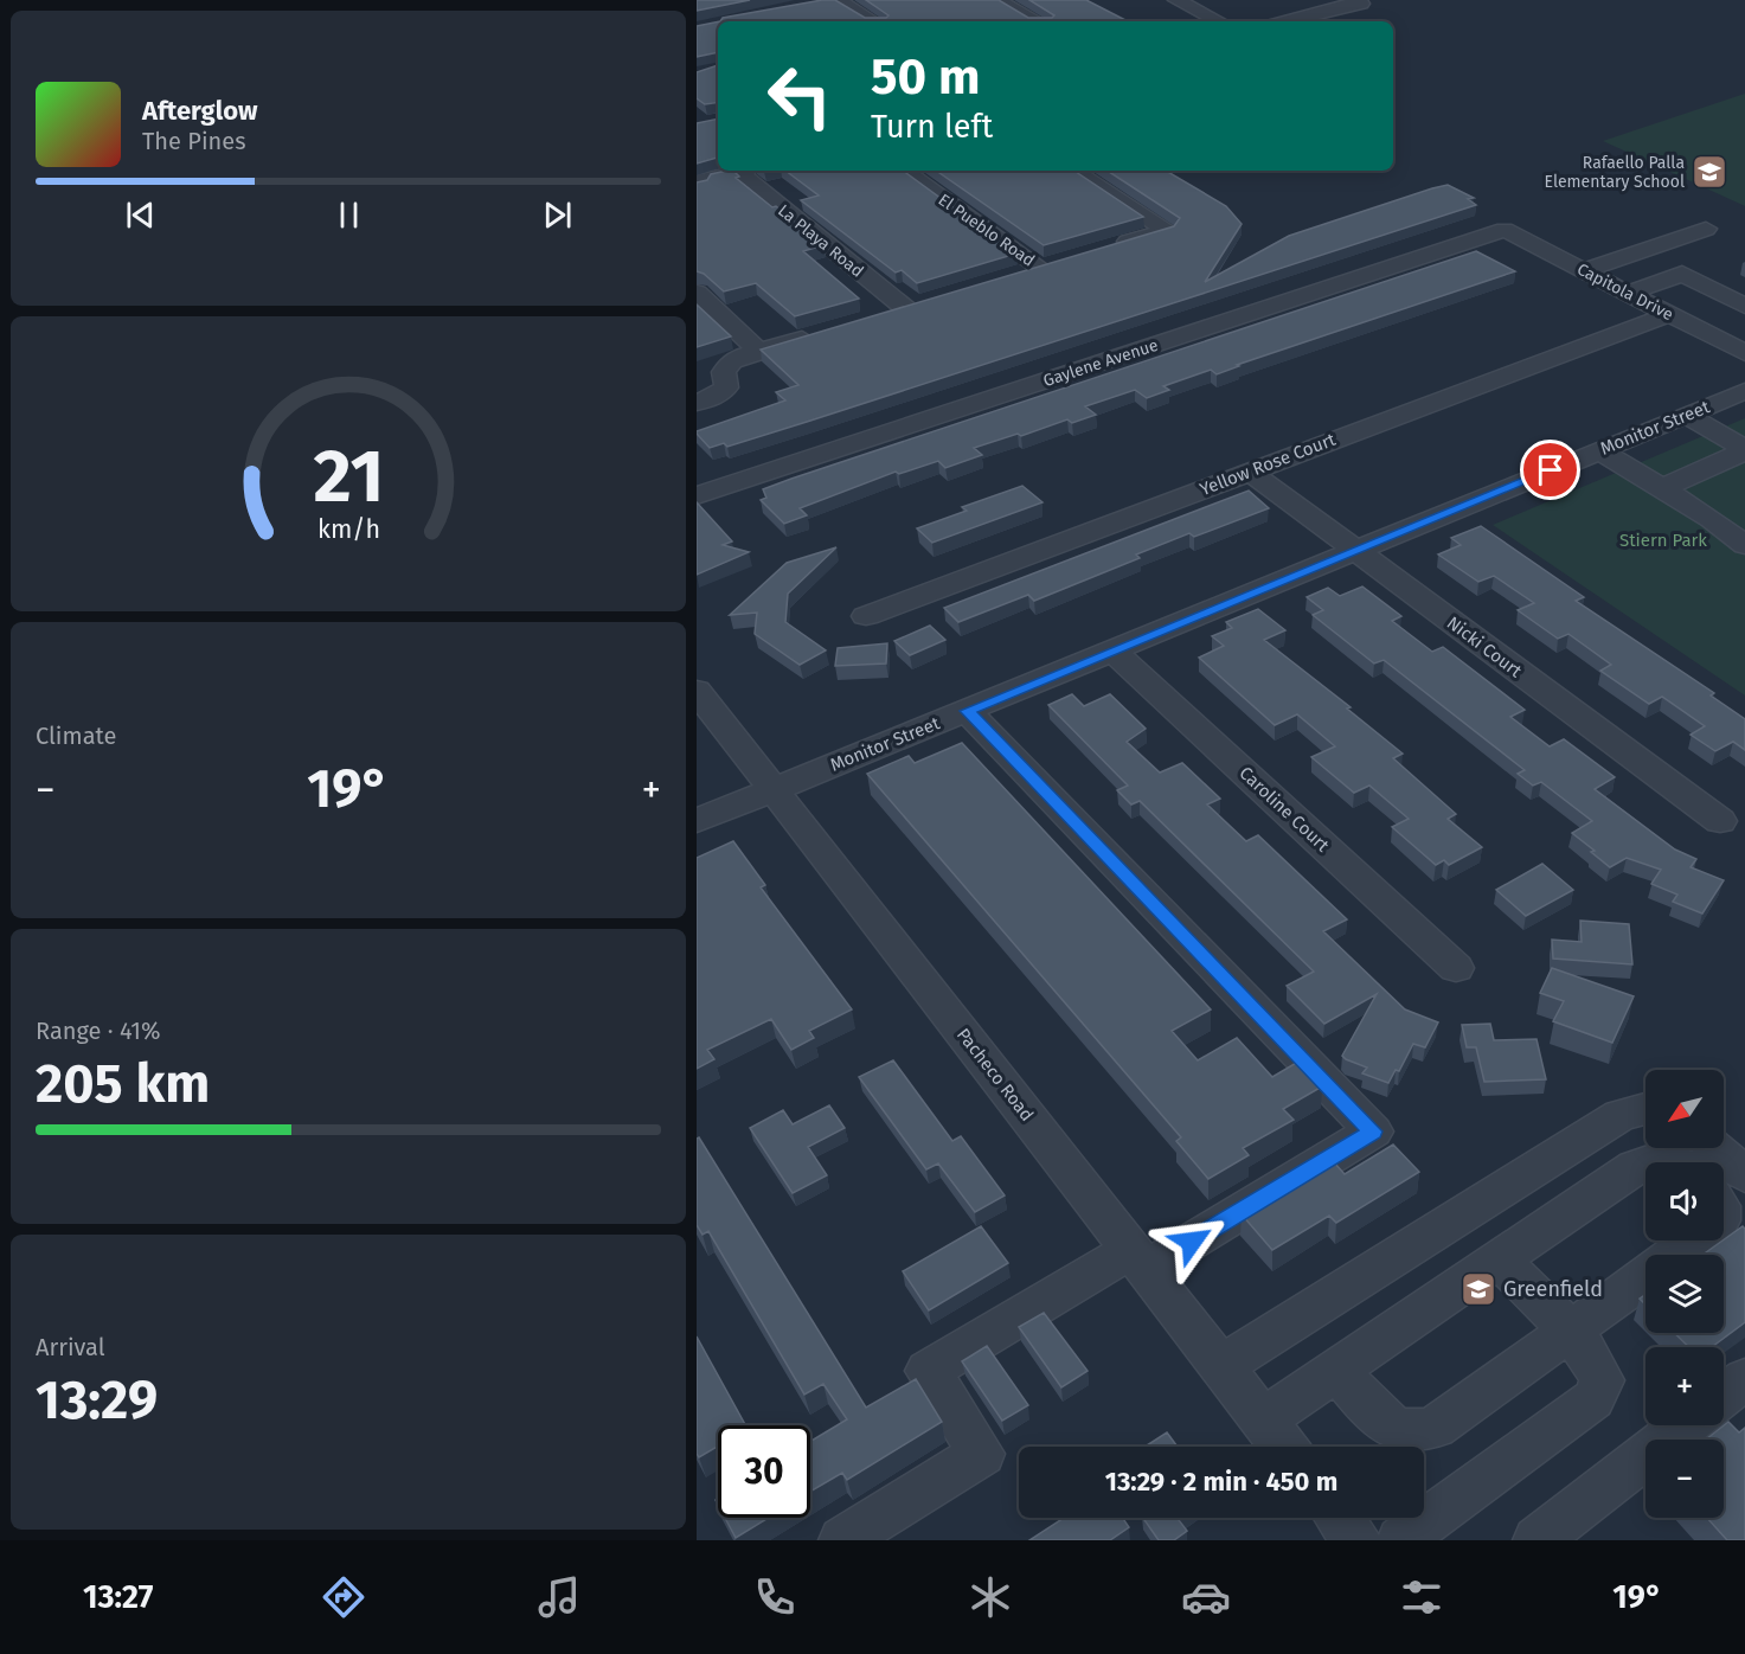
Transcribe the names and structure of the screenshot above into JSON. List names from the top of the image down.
{
  "streets": {
    "street": [
      "El Pueblo Road",
      "La Playa Road",
      "Capitola Drive",
      "Gaylene Avenue",
      "Monitor Street",
      "Yellow Rose Court",
      "Nicki Court",
      "Caroline Court",
      "Pacheco Road"
    ]
  },
  "crossings": [
    ["Capitola Drive", "Gaylene Avenue"],
    ["Capitola Drive", "Yellow Rose Court"],
    ["Monitor Street", "Nicki Court"],
    ["Monitor Street", "Caroline Court"],
    ["Monitor Street", "Pacheco Road"],
    ["Yellow Rose Court", "Nicki Court"]
  ],
  "parks": ["Stiern Park"],
  "places": {
    "school or university": ["Rafaello Palla Elementary School", "Greenfield"]
  },
  "north": "bottom left",
  "page": {
    "turn": ["50 m", "Turn left"],
    "song": ["Afterglow", "The Pines"],
    "tile": [
      "Climate",
      ["Range · 41%", "205 km"],
      ["Arrival", "13:29"]
    ],
    "heat": ["−", "19°", "+"],
    "map_buttons": ["+", "−"],
    "limit": "30",
    "trip": "13:29 · 2 min · 450 m",
    "tabs": ["13:27", "19°"],
    "gauge": ["21", "km/h"]
  }
}
